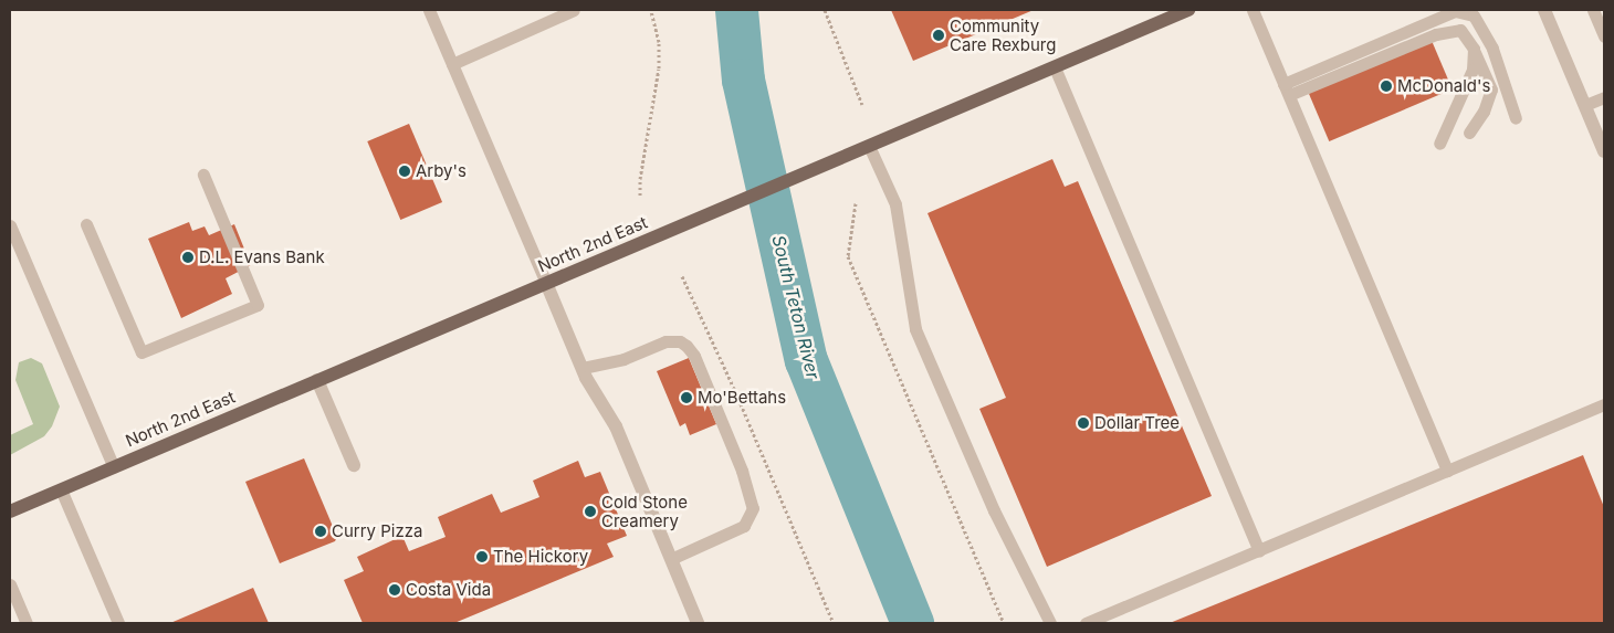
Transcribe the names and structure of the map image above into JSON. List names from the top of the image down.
{
  "streets": {
    "main road": ["North 2nd East"]
  },
  "water": ["South Teton River"],
  "places": [
    "Community Care Rexburg",
    "McDonald's",
    "Arby's",
    "D.L. Evans Bank",
    "Mo'Bettahs",
    "Dollar Tree",
    "Cold Stone Creamery",
    "Curry Pizza",
    "The Hickory",
    "Costa Vida"
  ]
}
